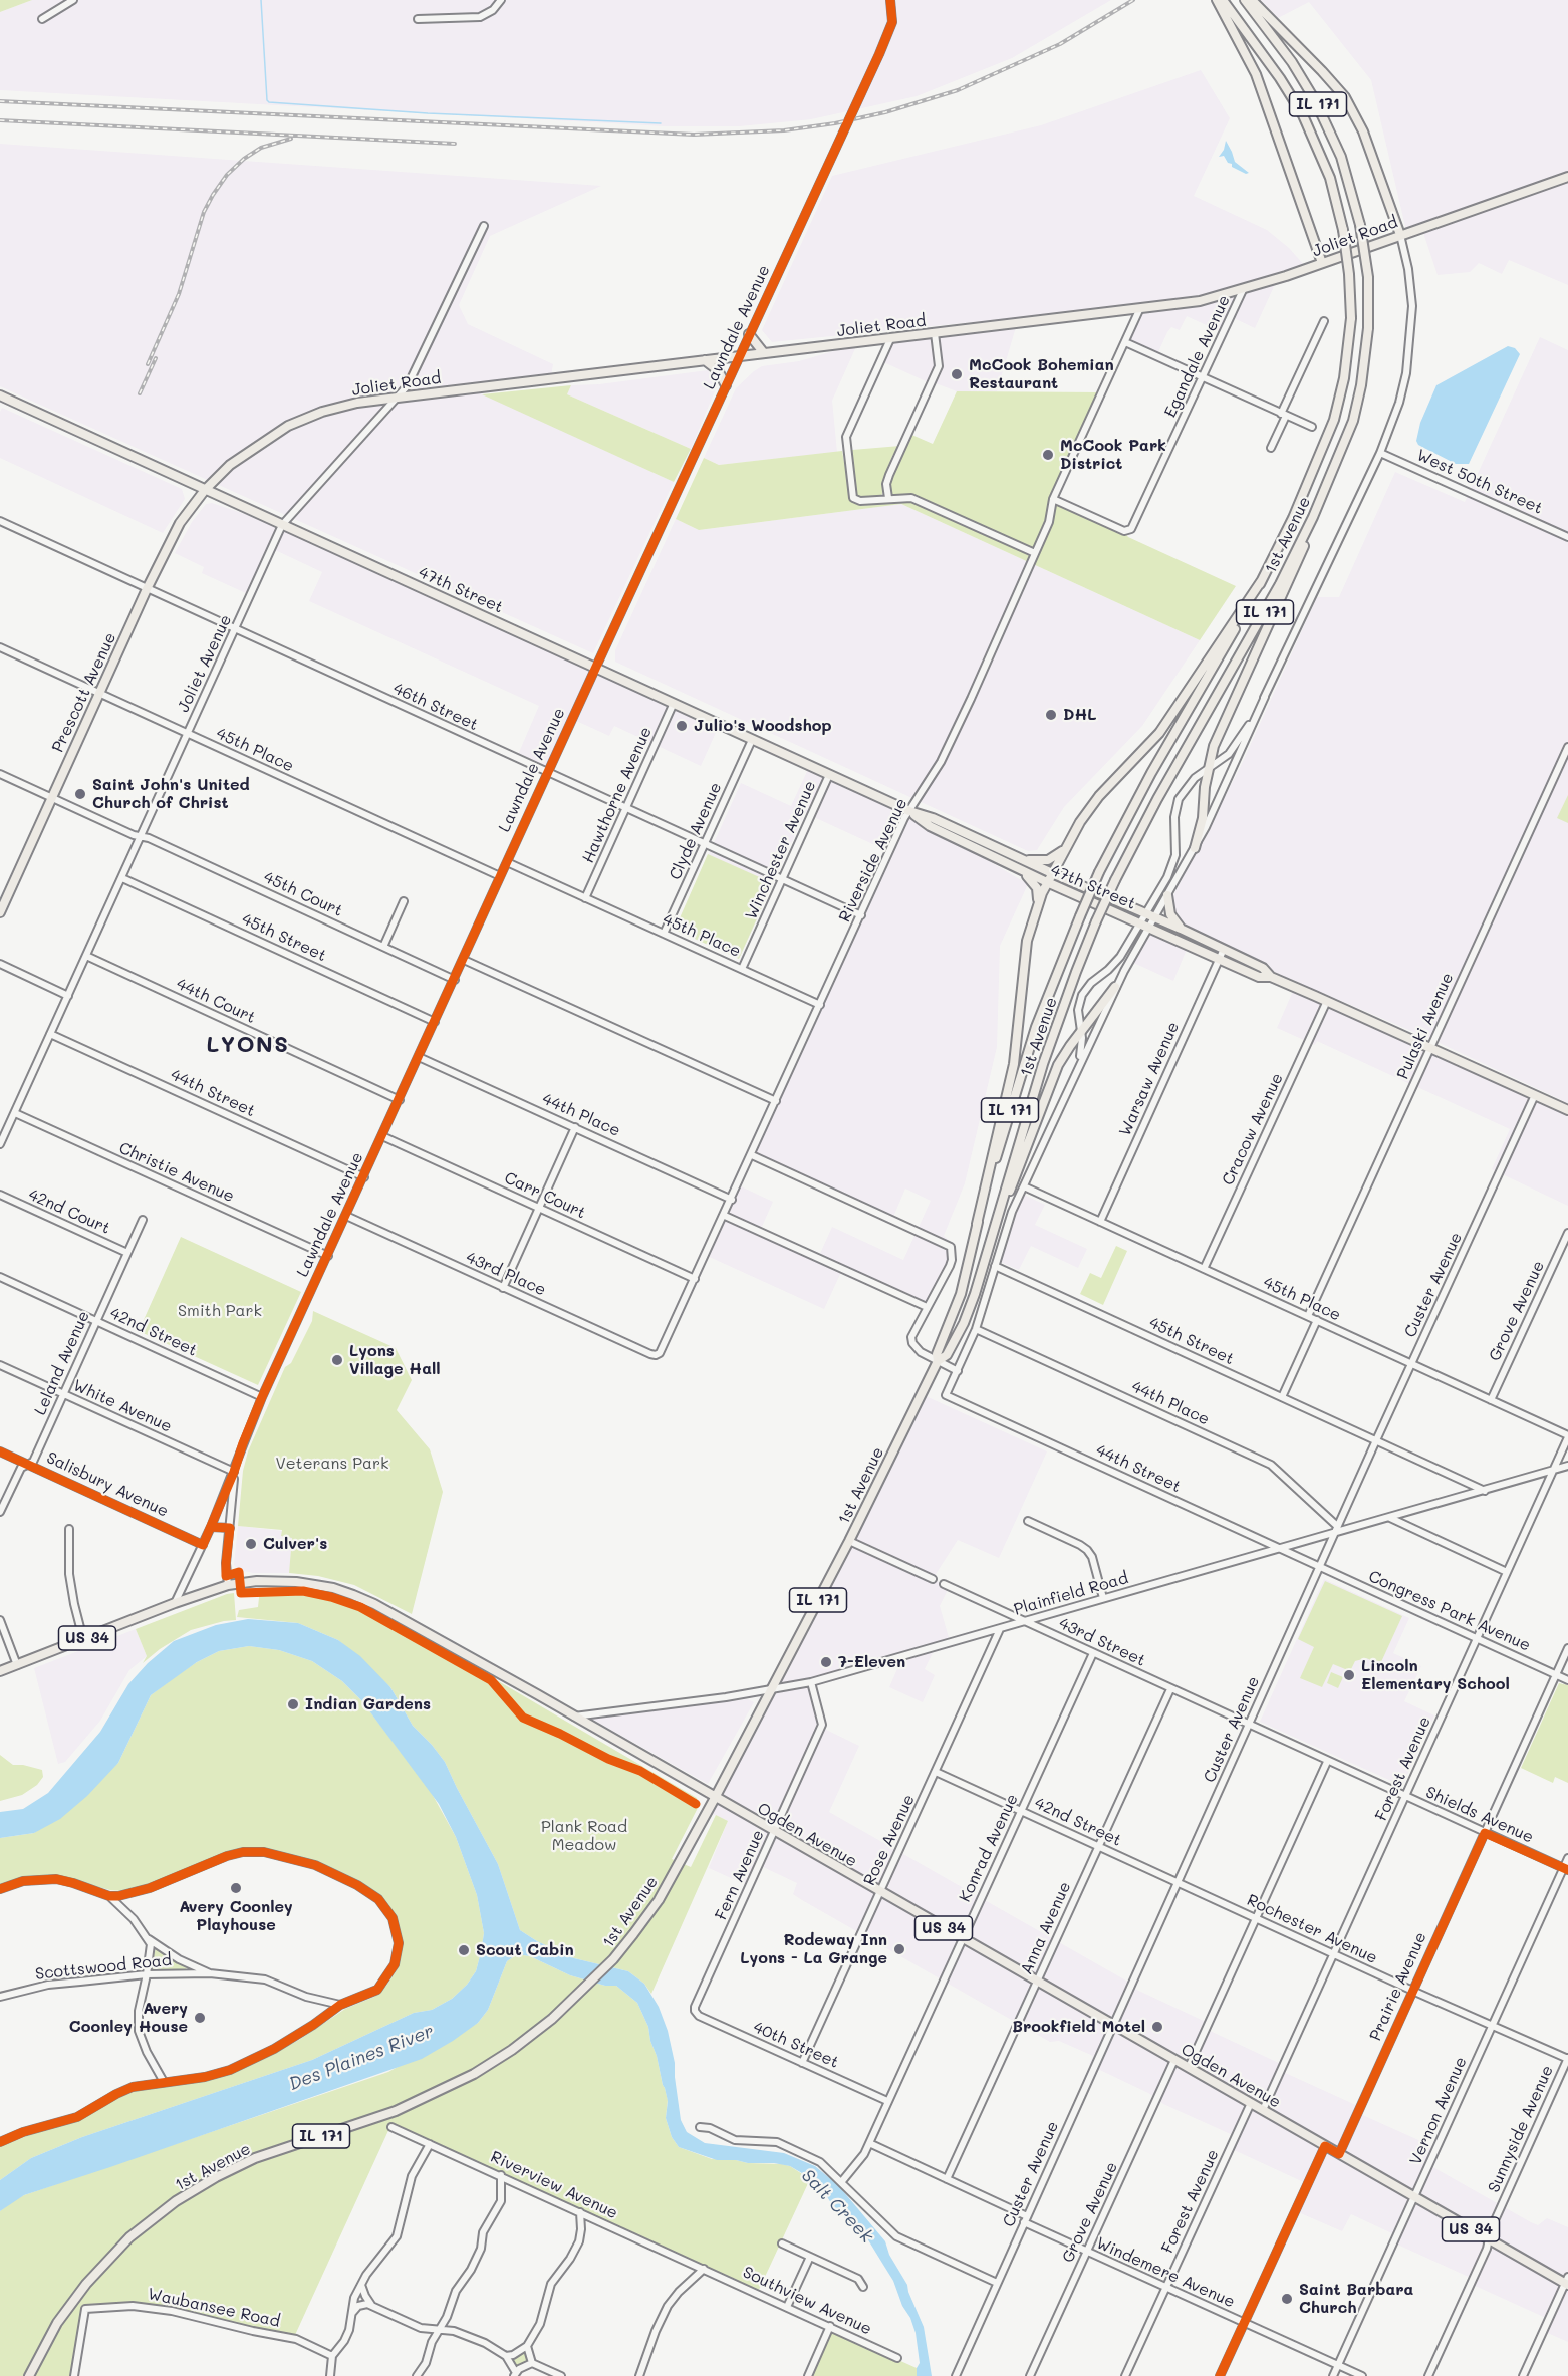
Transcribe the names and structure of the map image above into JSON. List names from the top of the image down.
{
  "streets": {
    "main road": [
      "IL 171",
      "Joliet Road",
      "1st Avenue",
      "47th Street",
      "Prescott Avenue",
      "US 34",
      "Ogden Avenue"
    ],
    "street": [
      "Lawndale Avenue",
      "Egandale Avenue",
      "West 50th Street",
      "Joliet Avenue",
      "46th Street",
      "45th Place",
      "Hawthorne Avenue",
      "Clyde Avenue",
      "Winchester Avenue",
      "Riverside Avenue",
      "45th Court",
      "45th Street",
      "44th Court",
      "Pulaski Avenue",
      "Warsaw Avenue",
      "44th Street",
      "44th Place",
      "Cracow Avenue",
      "Christie Avenue",
      "Carr Court",
      "42nd Court",
      "43rd Place",
      "Custer Avenue",
      "Grove Avenue",
      "42nd Street",
      "Leland Avenue",
      "White Avenue",
      "Salisbury Avenue",
      "Plainfield Road",
      "Congress Park Avenue",
      "43rd Street",
      "Forest Avenue",
      "Shields Avenue",
      "Rose Avenue",
      "Konrad Avenue",
      "Fern Avenue",
      "Anna Avenue",
      "Rochester Avenue",
      "Scottswood Road",
      "Prairie Avenue",
      "40th Street",
      "Vernon Avenue",
      "Sunnyside Avenue",
      "Riverview Avenue",
      "Windemere Avenue",
      "Southview Avenue",
      "Waubansee Road"
    ]
  },
  "crossings": [
    ["Joliet Road", "Lawndale Avenue"],
    ["Joliet Road", "Egandale Avenue"],
    ["Joliet Road", "47th Street"],
    ["Joliet Road", "Joliet Avenue"],
    ["Joliet Road", "Prescott Avenue"],
    ["Joliet Road", "Riverside Avenue"],
    ["Lawndale Avenue", "47th Street"],
    ["Lawndale Avenue", "46th Street"],
    ["Lawndale Avenue", "45th Place"],
    ["Lawndale Avenue", "45th Court"],
    ["Lawndale Avenue", "45th Street"],
    ["Lawndale Avenue", "44th Court"],
    ["Lawndale Avenue", "44th Street"],
    ["Lawndale Avenue", "44th Place"],
    ["Lawndale Avenue", "Christie Avenue"],
    ["Lawndale Avenue", "Carr Court"],
    ["Lawndale Avenue", "43rd Place"],
    ["Lawndale Avenue", "42nd Street"],
    ["Lawndale Avenue", "White Avenue"],
    ["Lawndale Avenue", "Salisbury Avenue"],
    ["Lawndale Avenue", "Ogden Avenue"],
    ["Egandale Avenue", "Riverside Avenue"],
    ["1st Avenue", "Plainfield Road"],
    ["1st Avenue", "Ogden Avenue"],
    ["47th Street", "Joliet Avenue"],
    ["47th Street", "Prescott Avenue"],
    ["47th Street", "Hawthorne Avenue"],
    ["47th Street", "Clyde Avenue"],
    ["47th Street", "Winchester Avenue"],
    ["47th Street", "Riverside Avenue"],
    ["47th Street", "Pulaski Avenue"],
    ["47th Street", "Warsaw Avenue"],
    ["47th Street", "Cracow Avenue"],
    ["47th Street", "Custer Avenue"],
    ["Joliet Avenue", "46th Street"],
    ["Joliet Avenue", "45th Place"],
    ["Joliet Avenue", "45th Court"],
    ["Joliet Avenue", "45th Street"],
    ["Joliet Avenue", "44th Court"],
    ["Joliet Avenue", "44th Street"],
    ["Joliet Avenue", "Christie Avenue"],
    ["Prescott Avenue", "46th Street"],
    ["Prescott Avenue", "45th Place"],
    ["46th Street", "Hawthorne Avenue"],
    ["46th Street", "Clyde Avenue"],
    ["46th Street", "Winchester Avenue"],
    ["46th Street", "Riverside Avenue"],
    ["45th Place", "Hawthorne Avenue"],
    ["45th Place", "Clyde Avenue"],
    ["45th Place", "Winchester Avenue"],
    ["45th Place", "Riverside Avenue"],
    ["45th Place", "Pulaski Avenue"],
    ["45th Place", "Warsaw Avenue"],
    ["45th Place", "Cracow Avenue"],
    ["45th Place", "Custer Avenue"],
    ["45th Place", "Grove Avenue"],
    ["45th Place", "Forest Avenue"],
    ["Riverside Avenue", "44th Place"],
    ["Riverside Avenue", "Carr Court"],
    ["Riverside Avenue", "43rd Place"],
    ["45th Street", "Custer Avenue"],
    ["45th Street", "Plainfield Road"],
    ["44th Street", "Custer Avenue"],
    ["44th Street", "Plainfield Road"],
    ["44th Street", "Congress Park Avenue"],
    ["44th Place", "Custer Avenue"],
    ["44th Place", "Plainfield Road"],
    ["42nd Court", "Leland Avenue"],
    ["Custer Avenue", "42nd Street"],
    ["Custer Avenue", "Plainfield Road"],
    ["Custer Avenue", "Congress Park Avenue"],
    ["Custer Avenue", "43rd Street"],
    ["Custer Avenue", "Shields Avenue"],
    ["Custer Avenue", "Ogden Avenue"],
    ["Custer Avenue", "Rochester Avenue"],
    ["Custer Avenue", "Windemere Avenue"],
    ["Grove Avenue", "Ogden Avenue"],
    ["Grove Avenue", "Windemere Avenue"],
    ["42nd Street", "Leland Avenue"],
    ["42nd Street", "Rose Avenue"],
    ["42nd Street", "Konrad Avenue"],
    ["42nd Street", "Anna Avenue"],
    ["42nd Street", "Rochester Avenue"],
    ["Leland Avenue", "White Avenue"],
    ["Leland Avenue", "Salisbury Avenue"],
    ["Plainfield Road", "43rd Street"],
    ["Plainfield Road", "Forest Avenue"],
    ["Plainfield Road", "Ogden Avenue"],
    ["Plainfield Road", "Rose Avenue"],
    ["Plainfield Road", "Fern Avenue"],
    ["Congress Park Avenue", "Forest Avenue"],
    ["Congress Park Avenue", "Prairie Avenue"],
    ["43rd Street", "Shields Avenue"],
    ["43rd Street", "Konrad Avenue"],
    ["43rd Street", "Anna Avenue"],
    ["Forest Avenue", "Shields Avenue"],
    ["Forest Avenue", "Ogden Avenue"],
    ["Forest Avenue", "Rochester Avenue"],
    ["Forest Avenue", "Windemere Avenue"],
    ["Shields Avenue", "Prairie Avenue"],
    ["Shields Avenue", "Vernon Avenue"],
    ["Ogden Avenue", "Rose Avenue"],
    ["Ogden Avenue", "Konrad Avenue"],
    ["Ogden Avenue", "Fern Avenue"],
    ["Ogden Avenue", "Anna Avenue"],
    ["Ogden Avenue", "Prairie Avenue"],
    ["Ogden Avenue", "Vernon Avenue"],
    ["Ogden Avenue", "Sunnyside Avenue"],
    ["Rose Avenue", "40th Street"],
    ["Konrad Avenue", "40th Street"],
    ["Fern Avenue", "40th Street"],
    ["Rochester Avenue", "Prairie Avenue"],
    ["Rochester Avenue", "Vernon Avenue"],
    ["Rochester Avenue", "Sunnyside Avenue"],
    ["Vernon Avenue", "Windemere Avenue"],
    ["Riverview Avenue", "Southview Avenue"]
  ],
  "districts": ["LYONS"],
  "water": ["Des Plaines River", "Salt Creek"],
  "parks": ["Smith Park", "Veterans Park", "Plank Road Meadow"],
  "places": [
    "McCook Bohemian Restaurant",
    "McCook Park District",
    "DHL",
    "Julio's Woodshop",
    "Saint John's United Church of Christ",
    "Lyons Village Hall",
    "Culver's",
    "7-Eleven",
    "Lincoln Elementary School",
    "Indian Gardens",
    "Avery Coonley Playhouse",
    "Rodeway Inn Lyons - La Grange",
    "Scout Cabin",
    "Avery Coonley House",
    "Brookfield Motel",
    "Saint Barbara Church"
  ]
}
